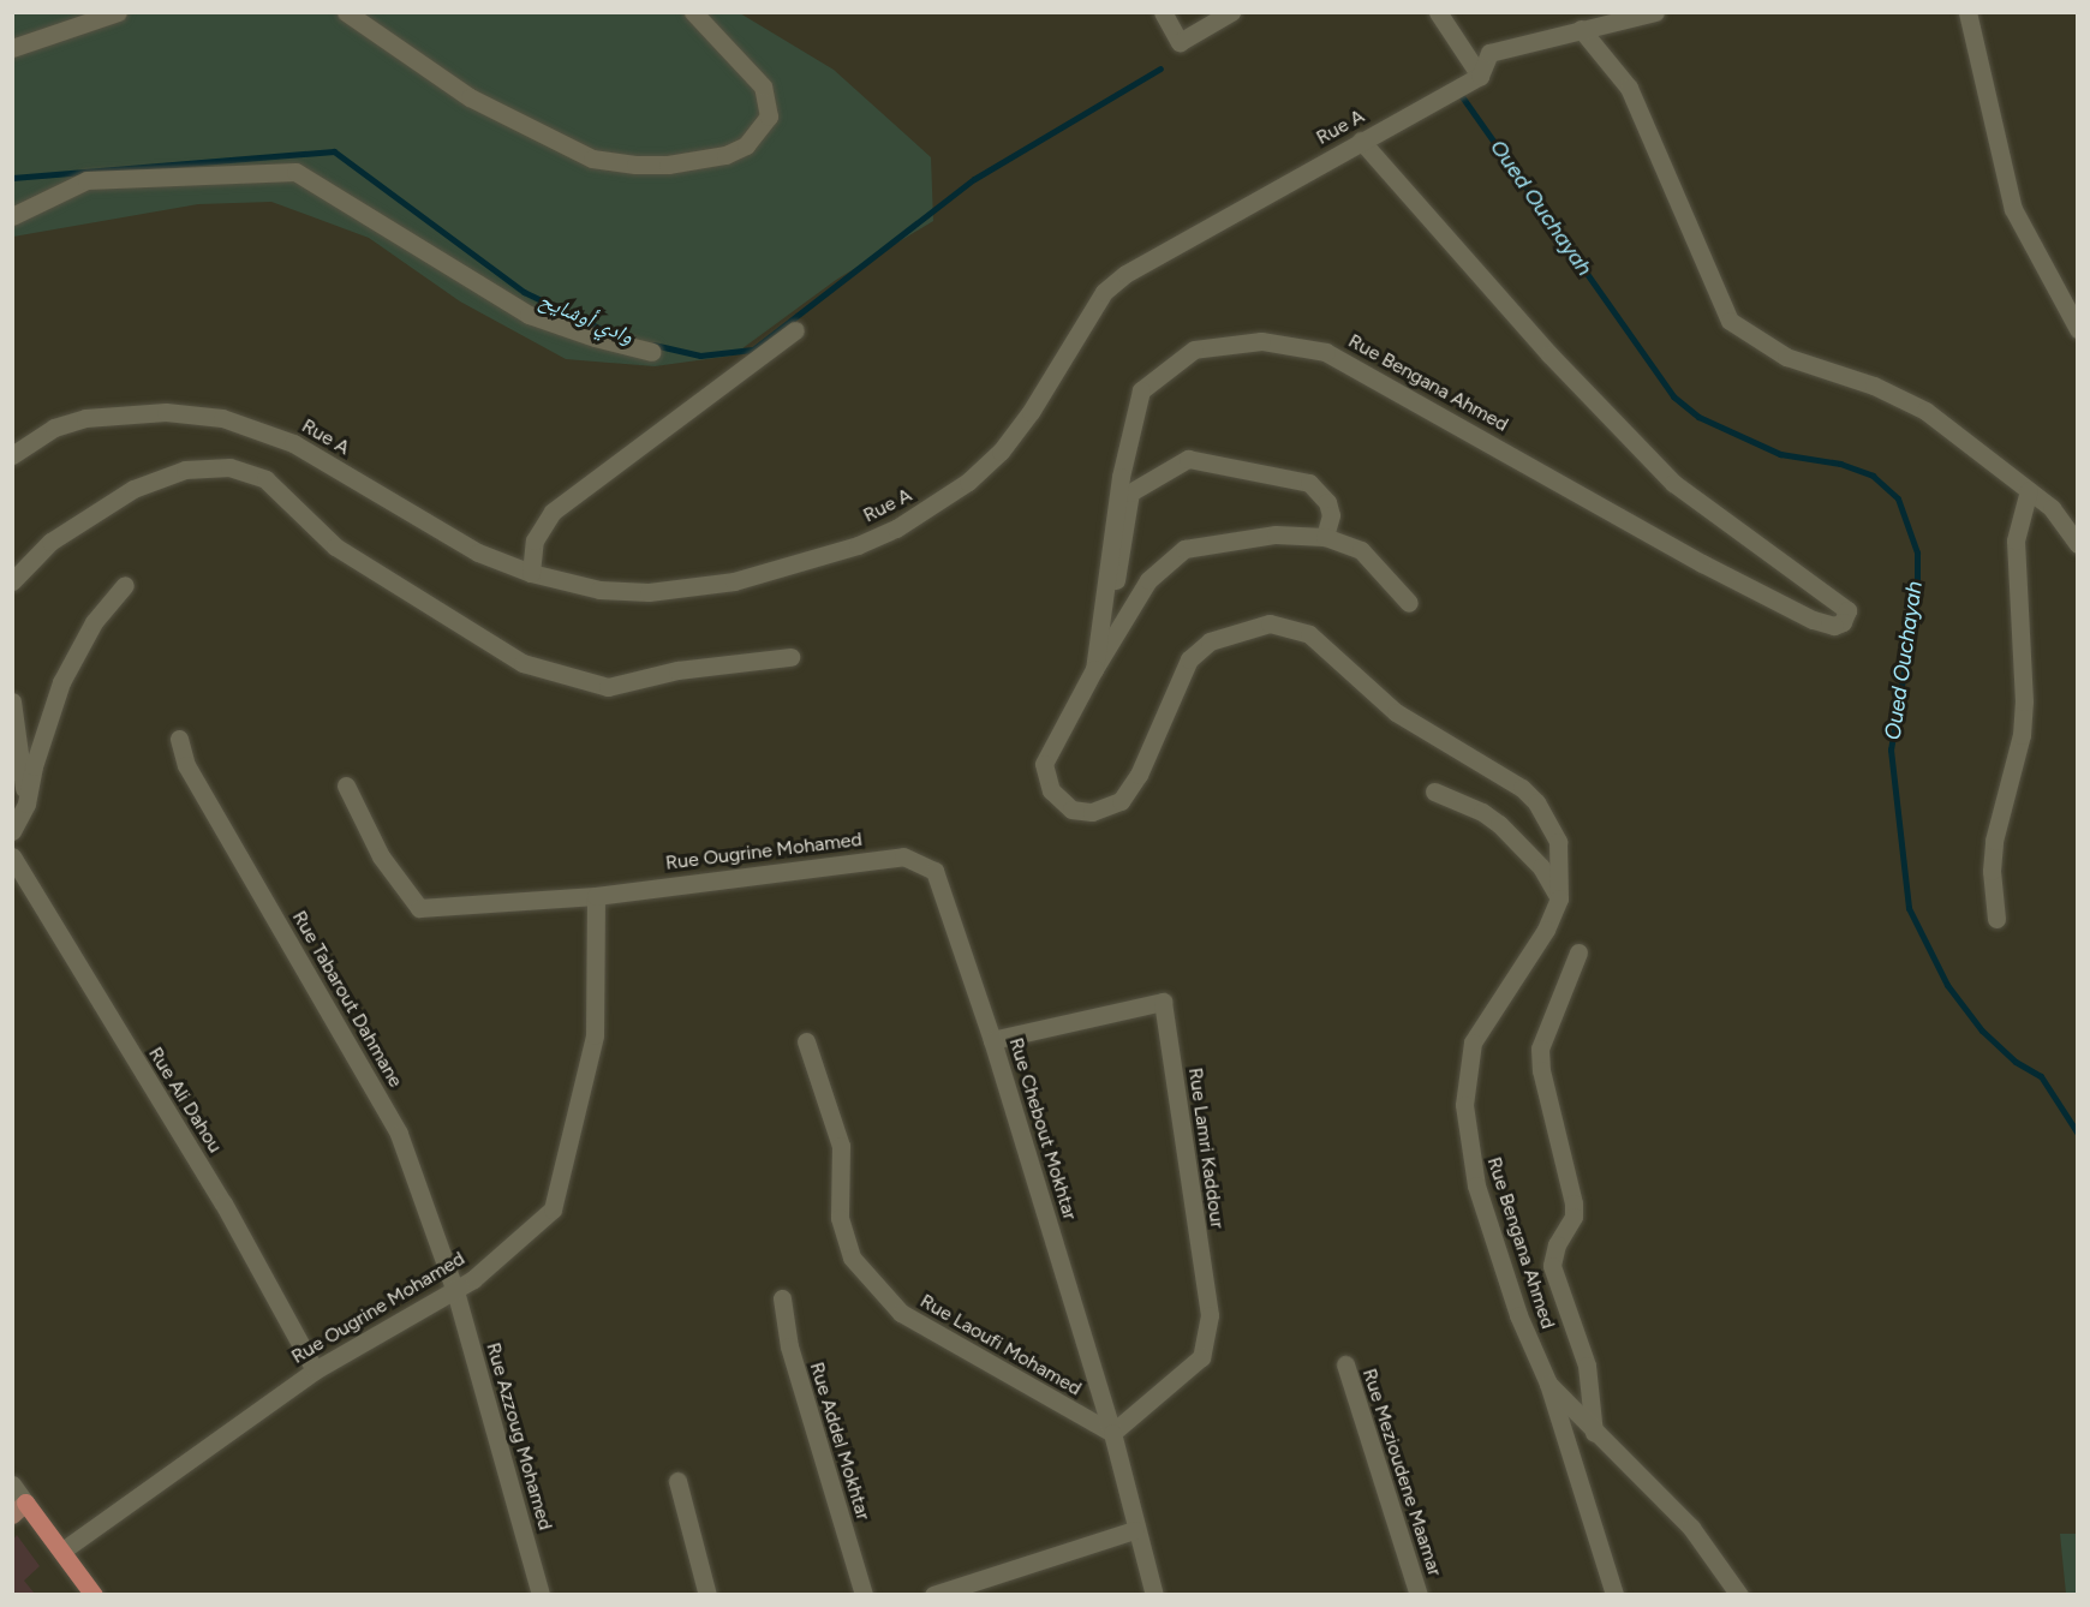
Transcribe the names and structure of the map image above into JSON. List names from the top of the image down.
{
  "streets": {
    "street": [
      "Rue A",
      "Rue Bengana Ahmed",
      "Rue Ougrine Mohamed",
      "Rue Tabarout Dahmane",
      "Rue Ali Dahou",
      "Rue Chebout Mokhtar",
      "Rue Lamri Kaddour",
      "Rue Laoufi Mohamed",
      "Rue Azzoug Mohamed",
      "Rue Addel Mokhtar",
      "Rue Mezioudene Maamar"
    ]
  },
  "crossings": [
    ["Rue A", "Rue Bengana Ahmed"],
    ["Rue Ougrine Mohamed", "Rue Tabarout Dahmane"],
    ["Rue Ougrine Mohamed", "Rue Ali Dahou"],
    ["Rue Ougrine Mohamed", "Rue Chebout Mokhtar"],
    ["Rue Ougrine Mohamed", "Rue Azzoug Mohamed"],
    ["Rue Tabarout Dahmane", "Rue Azzoug Mohamed"],
    ["Rue Chebout Mokhtar", "Rue Lamri Kaddour"],
    ["Rue Chebout Mokhtar", "Rue Laoufi Mohamed"],
    ["Rue Lamri Kaddour", "Rue Laoufi Mohamed"]
  ],
  "water": ["Oued Ouchayah", "وادي أوشايح"]
}
